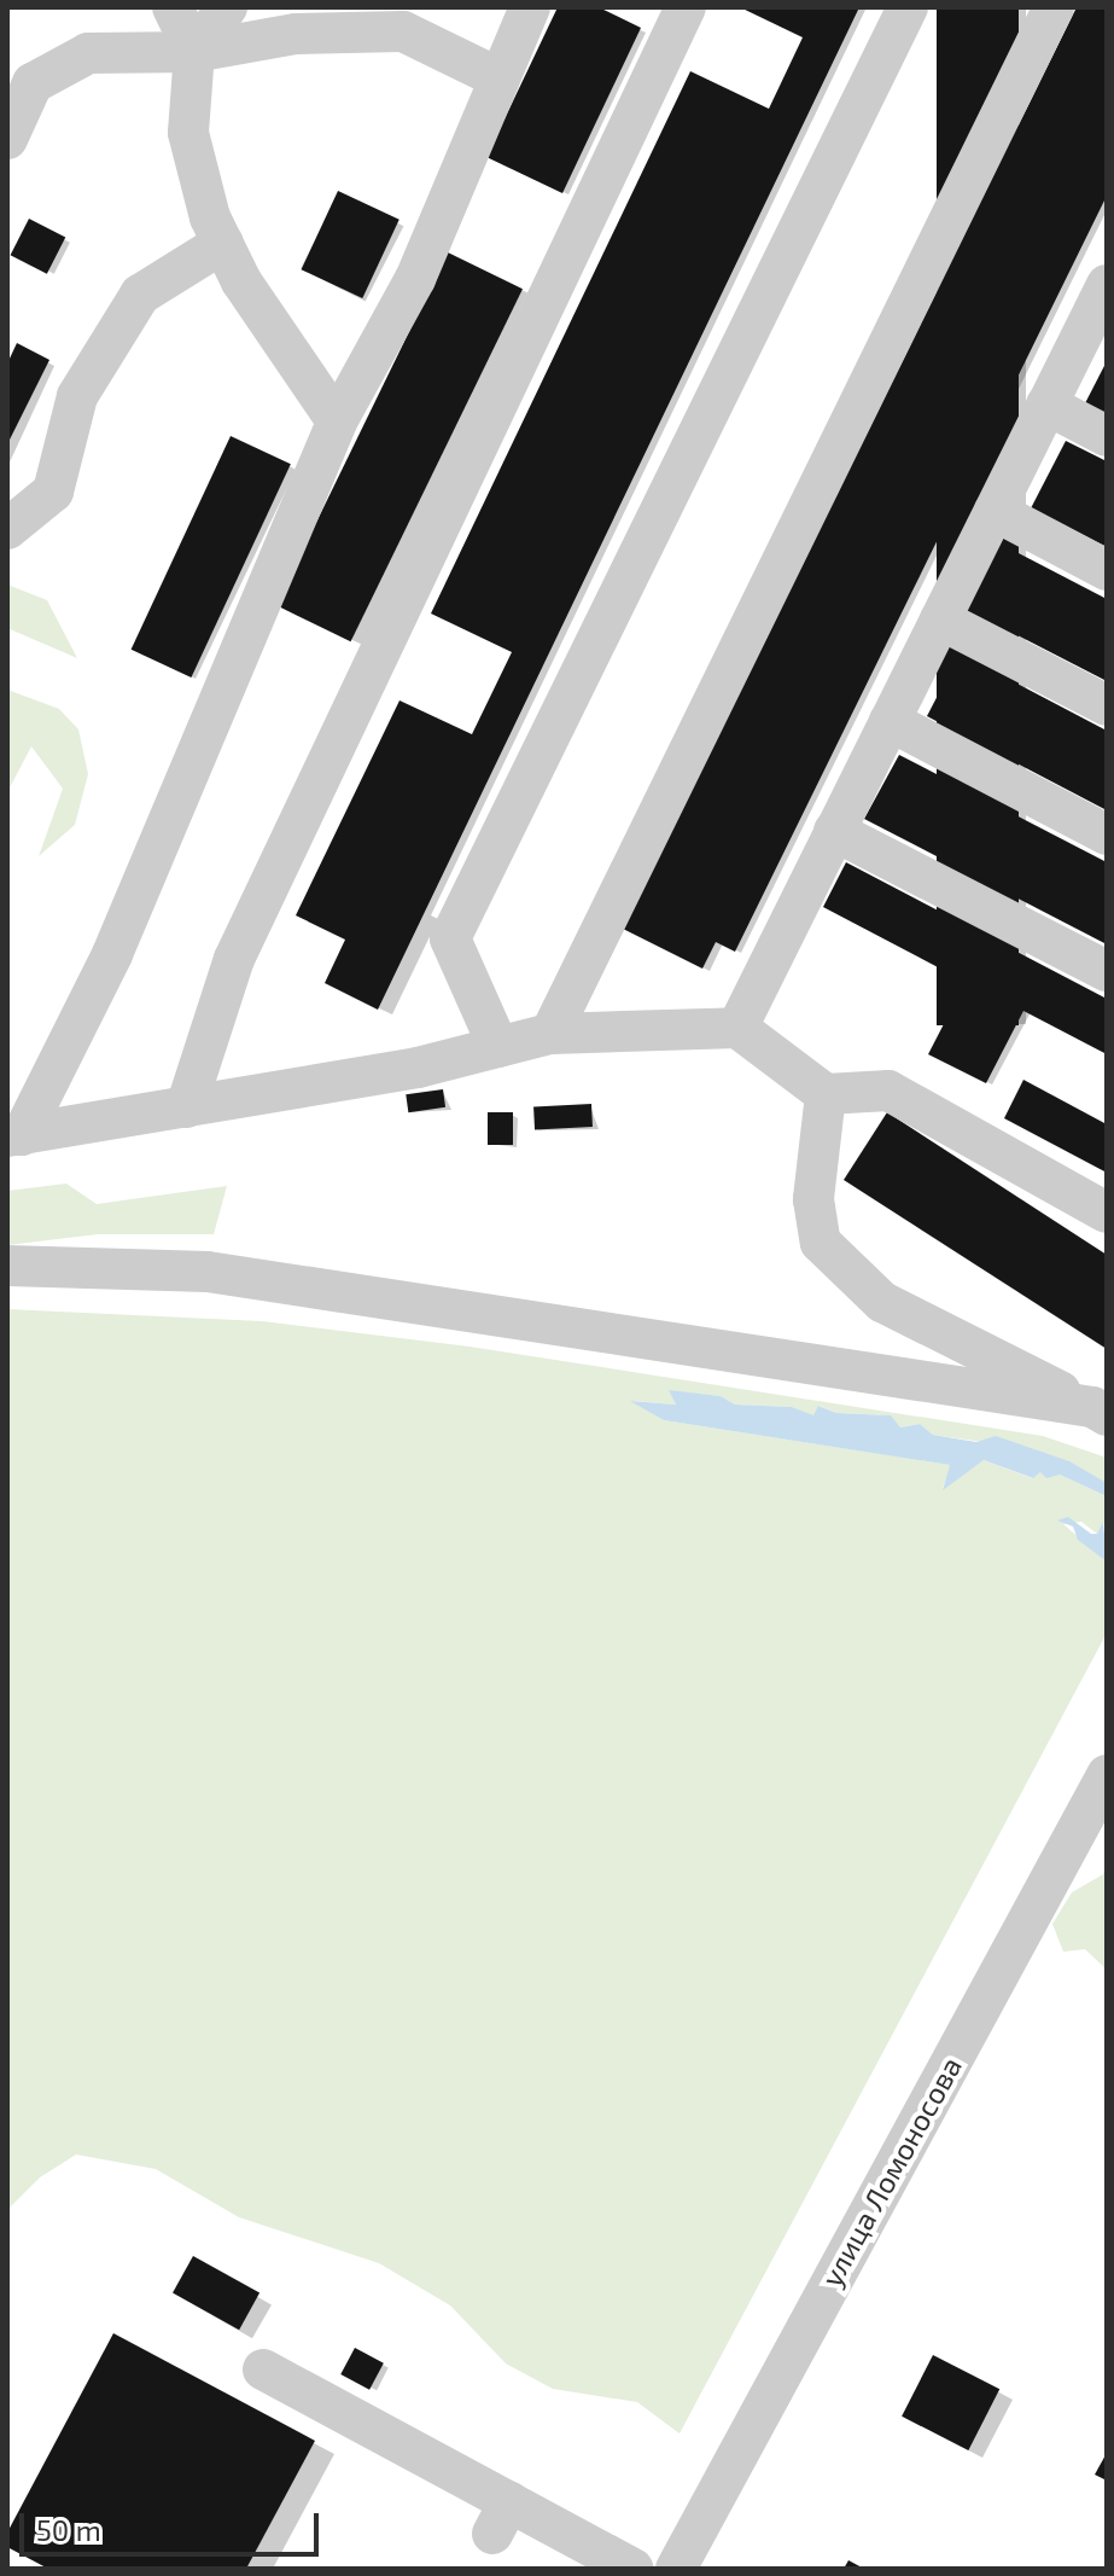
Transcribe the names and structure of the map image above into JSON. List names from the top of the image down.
{
  "streets": {
    "street": ["улица Ломоносова"]
  },
  "scale_bar": "50 m"
}
